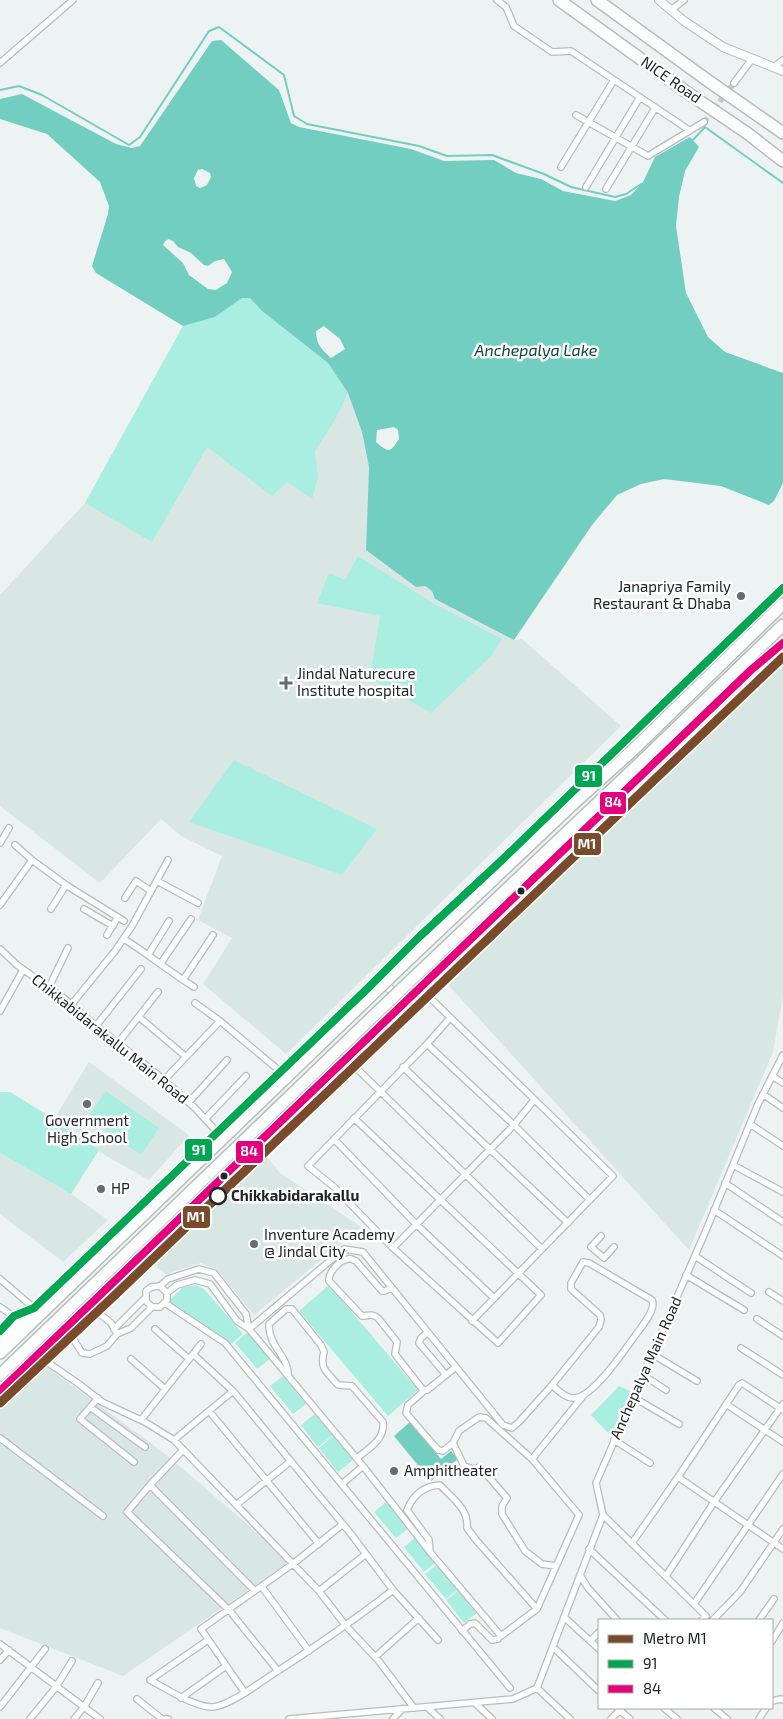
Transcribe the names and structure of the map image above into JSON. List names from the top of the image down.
{
  "streets": {
    "highway": ["NICE Road"],
    "street": ["Chikkabidarakallu Main Road", "Anchepalya Main Road"]
  },
  "water": ["Anchepalya Lake"],
  "places": {
    "other": [
      "Janapriya Family Restaurant & Dhaba",
      "Government High School",
      "HP",
      "Chikkabidarakallu",
      "Inventure Academy @ Jindal City",
      "Amphitheater"
    ],
    "health": ["Jindal Naturecure Institute hospital"]
  },
  "lines": ["transit line 91", "transit line 84", "metro line M1"],
  "legend": ["Metro M1", "91", "84"]
}
